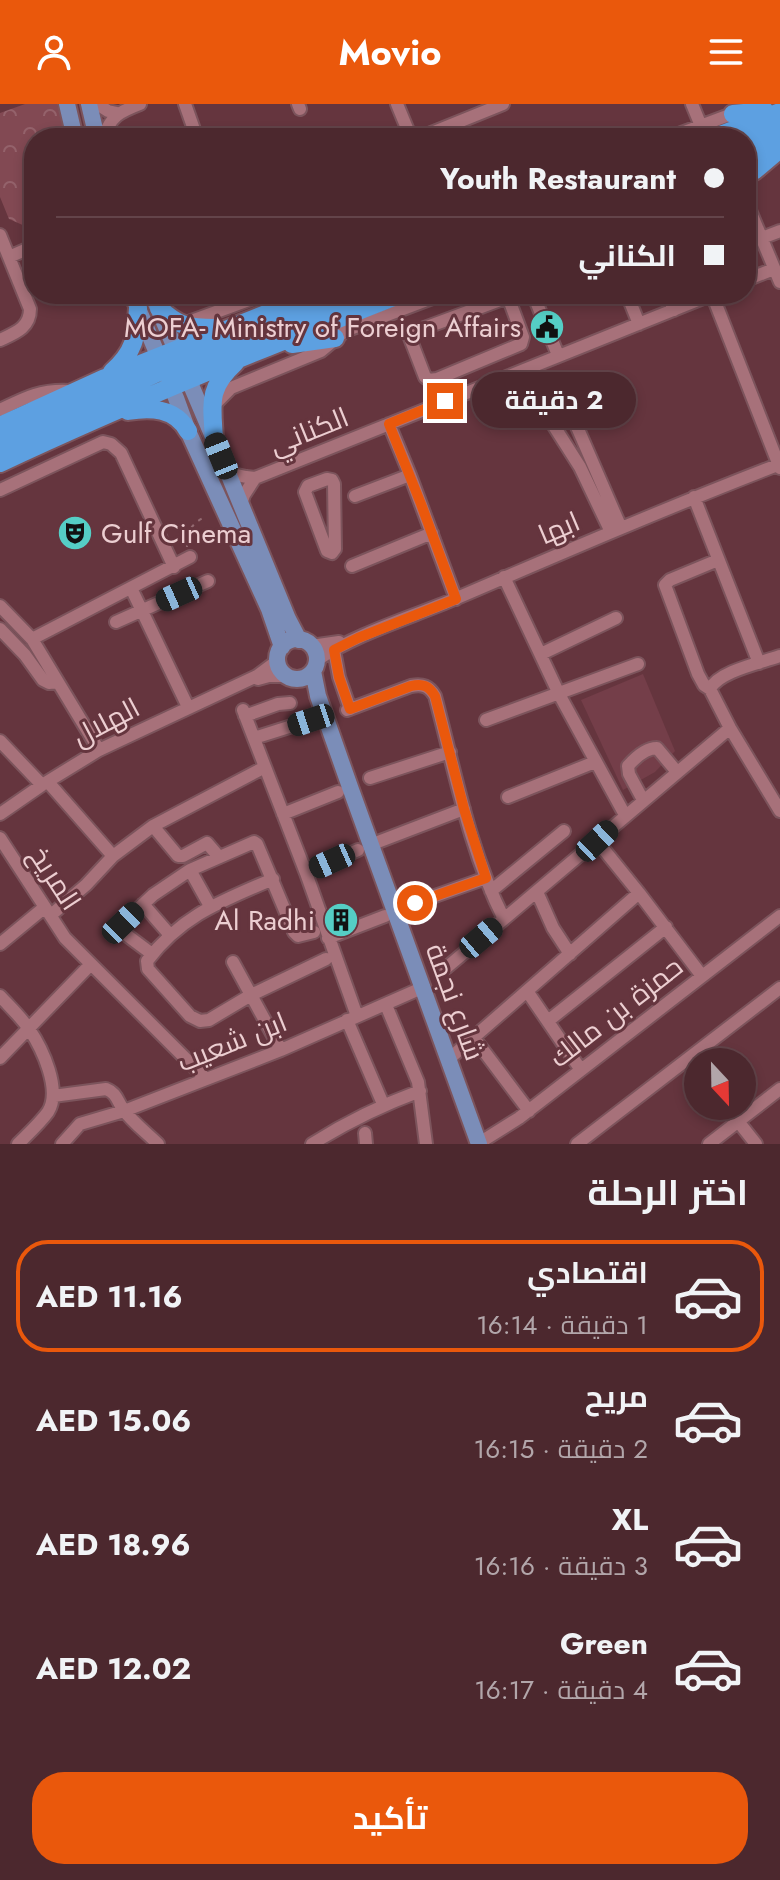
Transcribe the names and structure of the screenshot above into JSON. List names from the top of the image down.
{
  "streets": {
    "main road": ["شارع نجمة"],
    "street": [
      "الكناني",
      "ابها",
      "الهلال",
      "المريخ",
      "حمزة بن مالك",
      "ابن شعيب"
    ]
  },
  "crossings": [
    ["الكناني", "شارع نجمة"],
    ["ابها", "شارع نجمة"],
    ["المريخ", "ابن شعيب"],
    ["شارع نجمة", "حمزة بن مالك"],
    ["شارع نجمة", "ابن شعيب"]
  ],
  "places": {
    "public building": ["MOFA- Ministry of Foreign Affairs"],
    "theatre": ["Gulf Cinema"],
    "building": ["Al Radhi"]
  },
  "north": "bottom",
  "page": {
    "header": "Movio",
    "banner": ["Youth Restaurant", "الكناني"],
    "bubble": "2 دقيقة",
    "heading": "اختر الرحلة",
    "list": [
      {
        "name": "اقتصادي",
        "note": "1 دقيقة · 16:14",
        "value": "AED 11.16"
      },
      {
        "name": "مريح",
        "note": "2 دقيقة · 16:15",
        "value": "AED 15.06"
      },
      {
        "name": "XL",
        "note": "3 دقيقة · 16:16",
        "value": "AED 18.96"
      },
      {
        "name": "Green",
        "note": "4 دقيقة · 16:17",
        "value": "AED 12.02"
      }
    ],
    "buttons": "تأكيد"
  }
}
